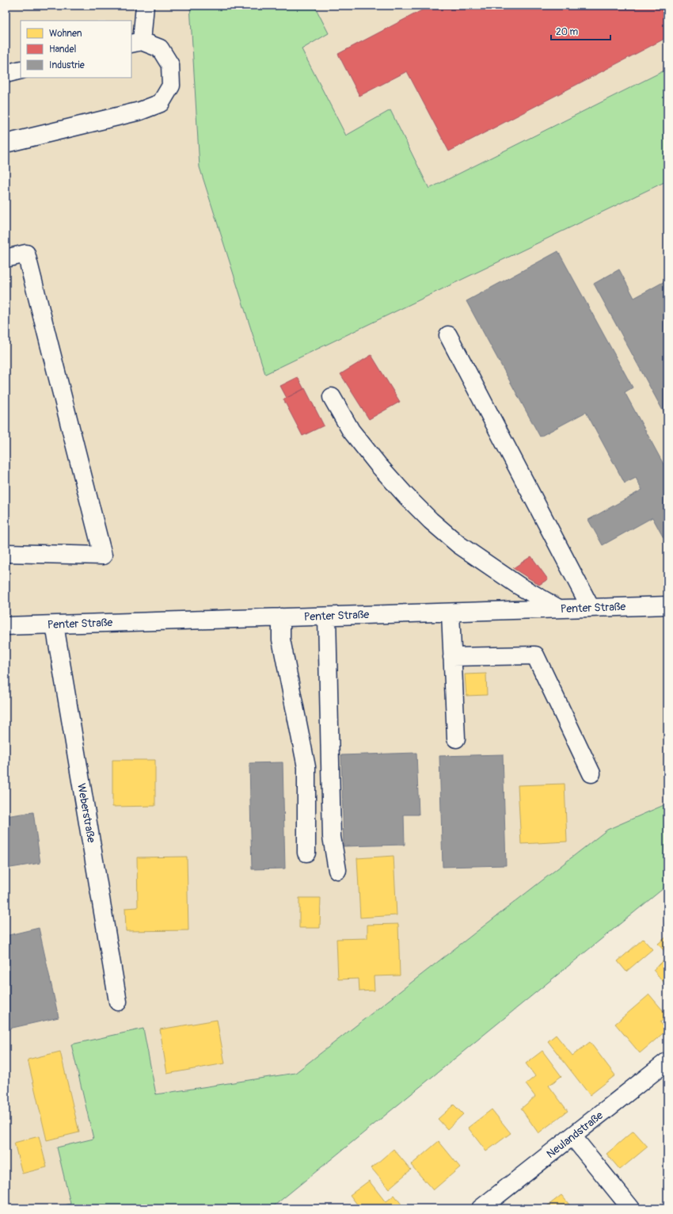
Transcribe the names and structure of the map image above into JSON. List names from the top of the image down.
{
  "streets": {
    "street": ["Penter Straße", "Weberstraße", "Neulandstraße"]
  },
  "crossings": [
    ["Penter Straße", "Weberstraße"]
  ],
  "legend": ["Wohnen", "Handel", "Industrie"],
  "scale_bar": "20 m"
}
